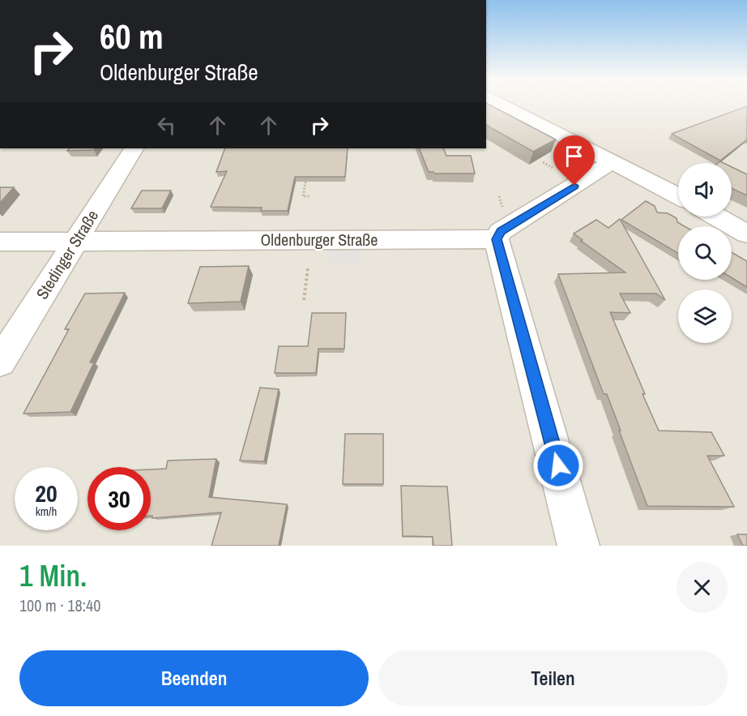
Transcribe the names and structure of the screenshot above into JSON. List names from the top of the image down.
{
  "streets": {
    "street": ["Oldenburger Straße", "Stedinger Straße"]
  },
  "crossings": [
    ["Oldenburger Straße", "Stedinger Straße"]
  ],
  "page": {
    "turn": ["60 m", "Oldenburger Straße"],
    "speed": "20 km/h",
    "limit": "30",
    "heading": ["1 Min.", "100 m · 18:40"],
    "buttons": ["Beenden", "Teilen"]
  }
}
